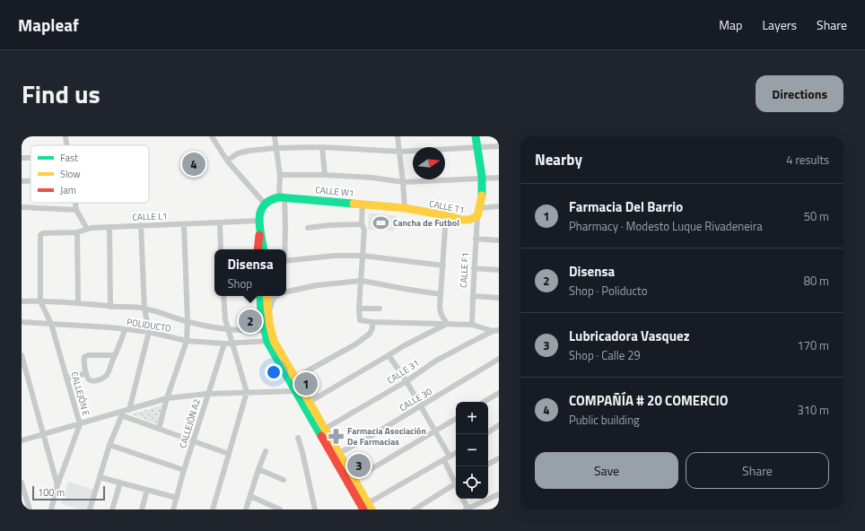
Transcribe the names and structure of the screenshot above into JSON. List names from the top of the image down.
{
  "streets": {
    "street": [
      "CALLE W1",
      "CALLE T1",
      "CALLE L1",
      "CALLE F1",
      "POLIDUCTO",
      "CALLE 31",
      "CALLEJÓN E",
      "CALLE 30",
      "CALLEJÓN A2"
    ]
  },
  "crossings": [
    ["CALLE W1", "CALLE T1"],
    ["CALLE T1", "CALLE F1"],
    ["CALLE L1", "POLIDUCTO"],
    ["CALLE L1", "CALLEJÓN E"],
    ["POLIDUCTO", "CALLEJÓN E"],
    ["POLIDUCTO", "CALLEJÓN A2"]
  ],
  "places": {
    "sports": ["Cancha de Futbol"],
    "pharmacy": ["Farmacia Asociación De Farmacias"]
  },
  "legend": ["Fast", "Slow", "Jam"],
  "scale_bar": "100 m",
  "north": "right",
  "page": {
    "header": "Mapleaf",
    "nav": ["Map", "Layers", "Share"],
    "title": "Find us",
    "buttons": [
      "Directions",
      ["Save", "Share"]
    ],
    "heading": ["Nearby", "4 results"],
    "pins": [
      "4",
      "2",
      "1",
      "3"
    ],
    "list": [
      {
        "mark": "1",
        "name": "Farmacia Del Barrio",
        "note": "Pharmacy · Modesto Luque Rivadeneira",
        "value": "50 m"
      },
      {
        "mark": "2",
        "name": "Disensa",
        "note": "Shop · Poliducto",
        "value": "80 m"
      },
      {
        "mark": "3",
        "name": "Lubricadora Vasquez",
        "note": "Shop · Calle 29",
        "value": "170 m"
      },
      {
        "mark": "4",
        "name": "COMPAÑÍA # 20 COMERCIO",
        "note": "Public building",
        "value": "310 m"
      }
    ],
    "popup": ["Disensa", "Shop"],
    "map_buttons": ["+", "−"],
    "scale": "100 m"
  }
}
